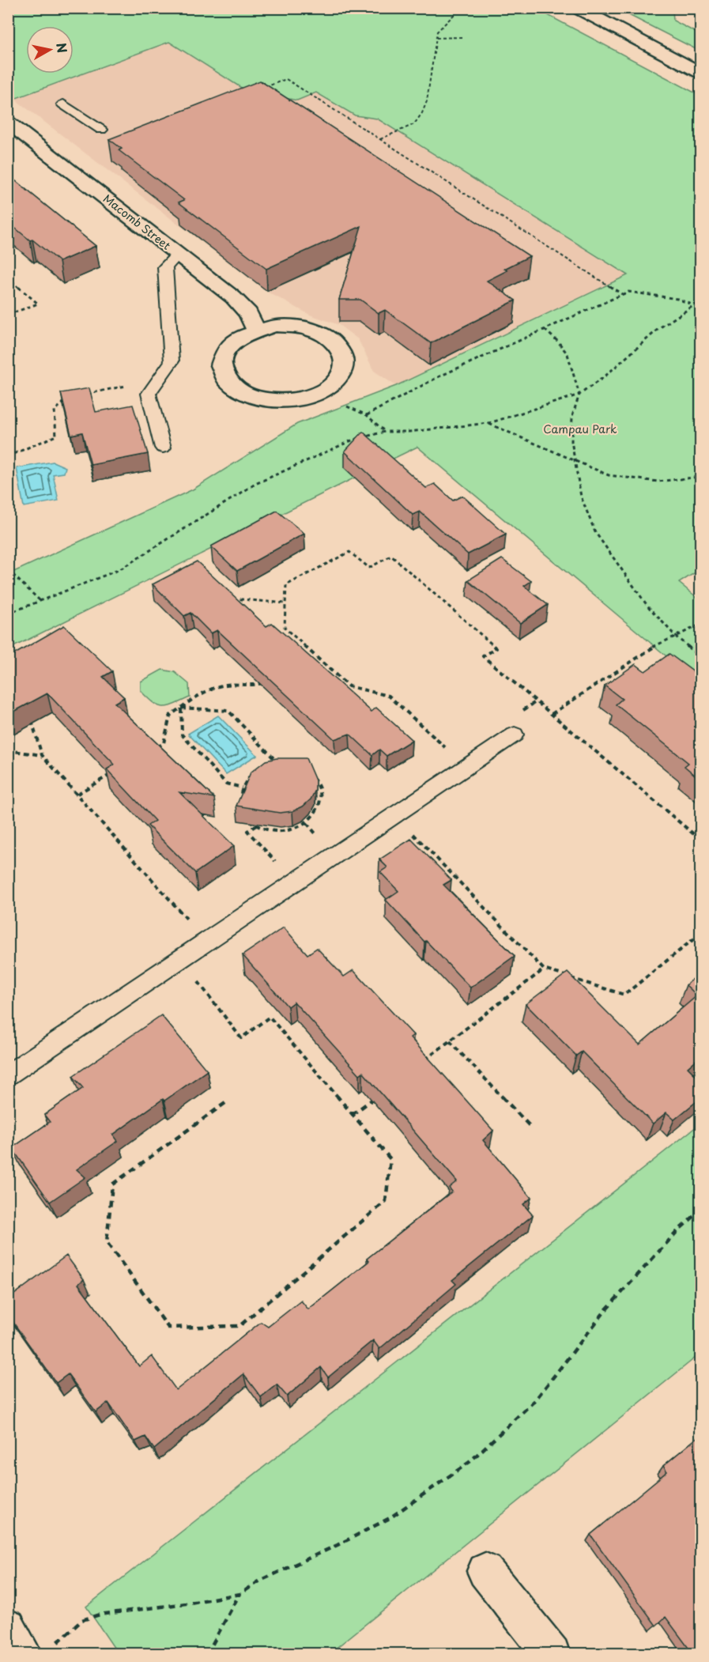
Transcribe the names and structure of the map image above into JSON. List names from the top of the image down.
{
  "streets": {
    "street": ["Macomb Street"]
  },
  "parks": ["Campau Park"],
  "north": "right"
}
